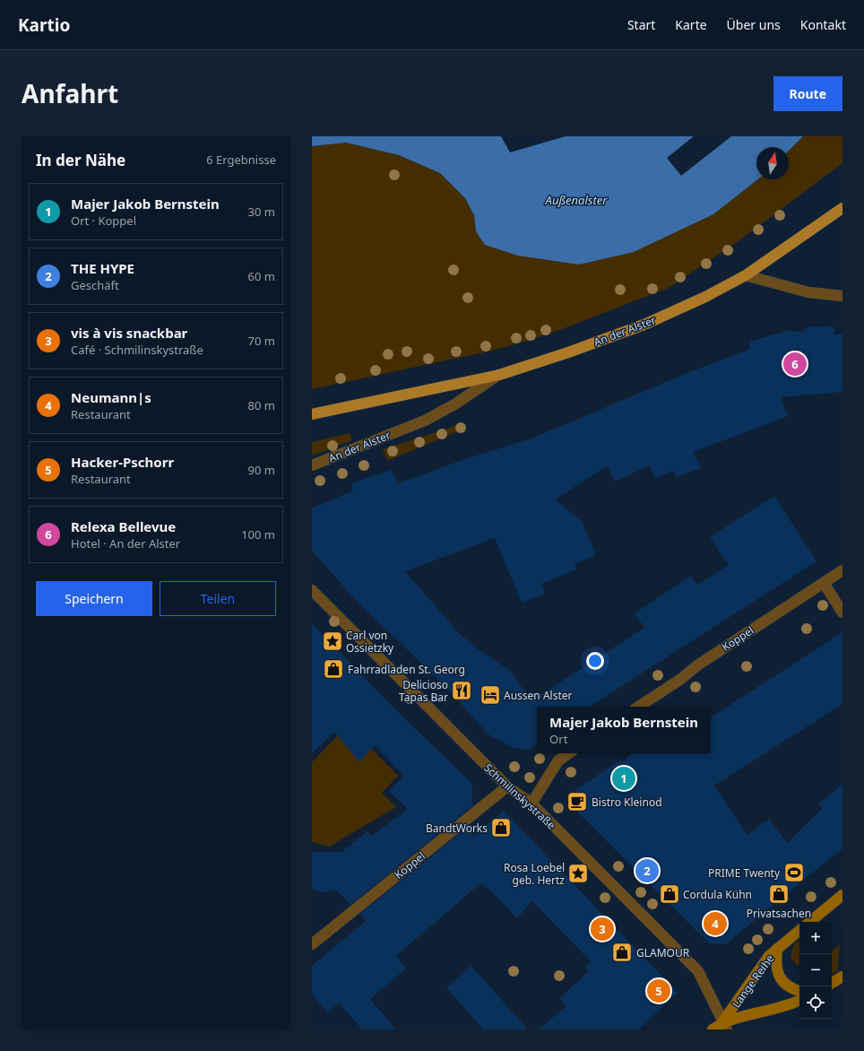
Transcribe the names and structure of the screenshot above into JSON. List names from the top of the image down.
{
  "streets": {
    "main road": ["An der Alster"],
    "street": ["Koppel", "Schmilinskystraße", "Lange Reihe"]
  },
  "crossings": [
    ["Koppel", "Schmilinskystraße"],
    ["Schmilinskystraße", "Lange Reihe"]
  ],
  "water": ["Außenalster"],
  "places": {
    "place": ["Carl von Ossietzky", "Rosa Loebel geb. Hertz"],
    "shop": [
      "Fahrradladen St. Georg",
      "BandtWorks",
      "Cordula Kühn",
      "Privatsachen",
      "GLAMOUR"
    ],
    "restaurant": ["Delicioso Tapas Bar"],
    "hotel": ["Aussen Alster"],
    "cafe": ["Bistro Kleinod"],
    "sports": ["PRIME Twenty"]
  },
  "north": "top",
  "page": {
    "header": "Kartio",
    "nav": [
      "Start",
      "Karte",
      "Über uns",
      "Kontakt"
    ],
    "title": "Anfahrt",
    "buttons": [
      "Route",
      ["Speichern", "Teilen"]
    ],
    "heading": ["In der Nähe", "6 Ergebnisse"],
    "list": [
      {
        "mark": "1",
        "name": "Majer Jakob Bernstein",
        "note": "Ort · Koppel",
        "value": "30 m"
      },
      {
        "mark": "2",
        "name": "THE HYPE",
        "note": "Geschäft",
        "value": "60 m"
      },
      {
        "mark": "3",
        "name": "vis à vis snackbar",
        "note": "Café · Schmilinskystraße",
        "value": "70 m"
      },
      {
        "mark": "4",
        "name": "Neumann|s",
        "note": "Restaurant",
        "value": "80 m"
      },
      {
        "mark": "5",
        "name": "Hacker-Pschorr",
        "note": "Restaurant",
        "value": "90 m"
      },
      {
        "mark": "6",
        "name": "Relexa Bellevue",
        "note": "Hotel · An der Alster",
        "value": "100 m"
      }
    ],
    "pins": [
      "6",
      "1",
      "2",
      "4",
      "3",
      "5"
    ],
    "popup": ["Majer Jakob Bernstein", "Ort"],
    "map_buttons": ["+", "−"]
  }
}
